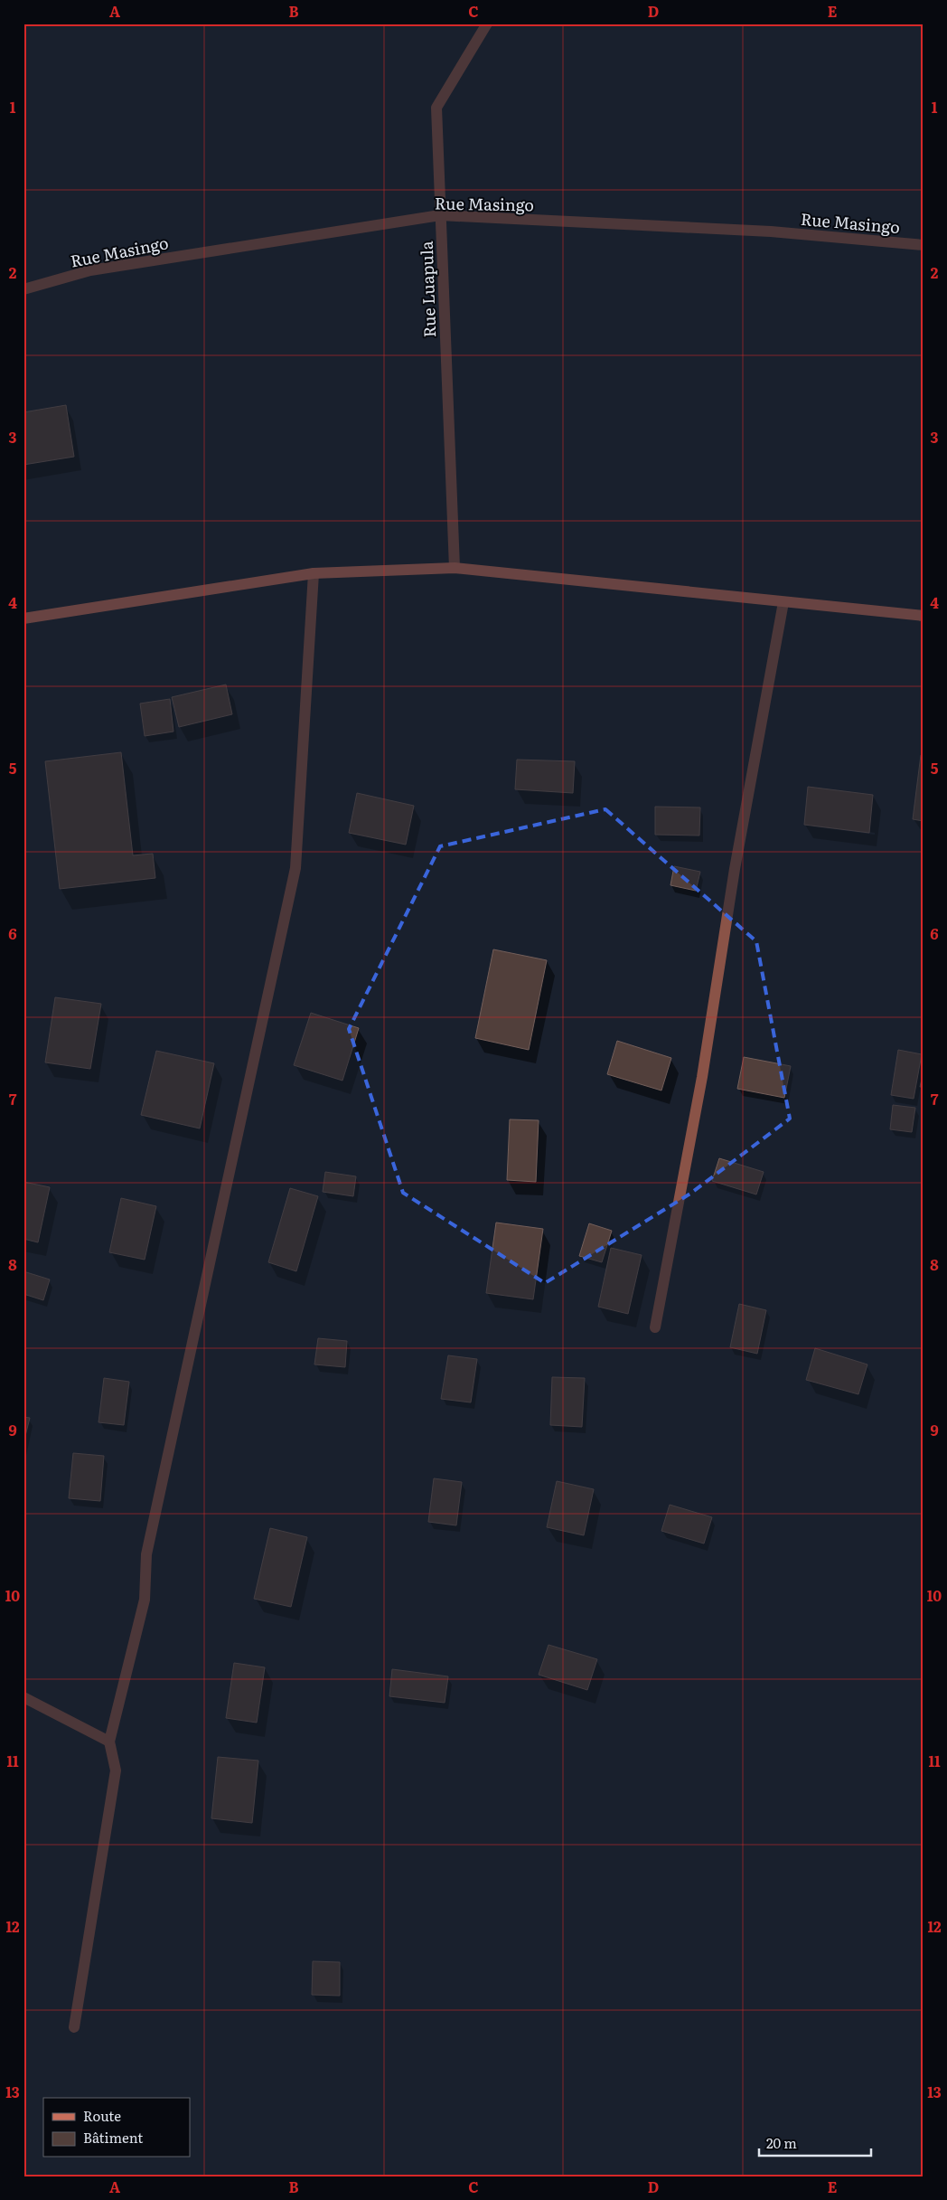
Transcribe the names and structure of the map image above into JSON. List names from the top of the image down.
{
  "streets": {
    "street": ["Rue Masingo", "Rue Luapula"]
  },
  "crossings": [
    ["Rue Masingo", "Rue Luapula"]
  ],
  "legend": ["Route", "Bâtiment"],
  "scale_bar": "20 m",
  "grid": {
    "columns": [
      "A",
      "B",
      "C",
      "D",
      "E"
    ],
    "rows": [
      "1",
      "2",
      "3",
      "4",
      "5",
      "6",
      "7",
      "8",
      "9",
      "10",
      "11",
      "12",
      "13"
    ]
  }
}
